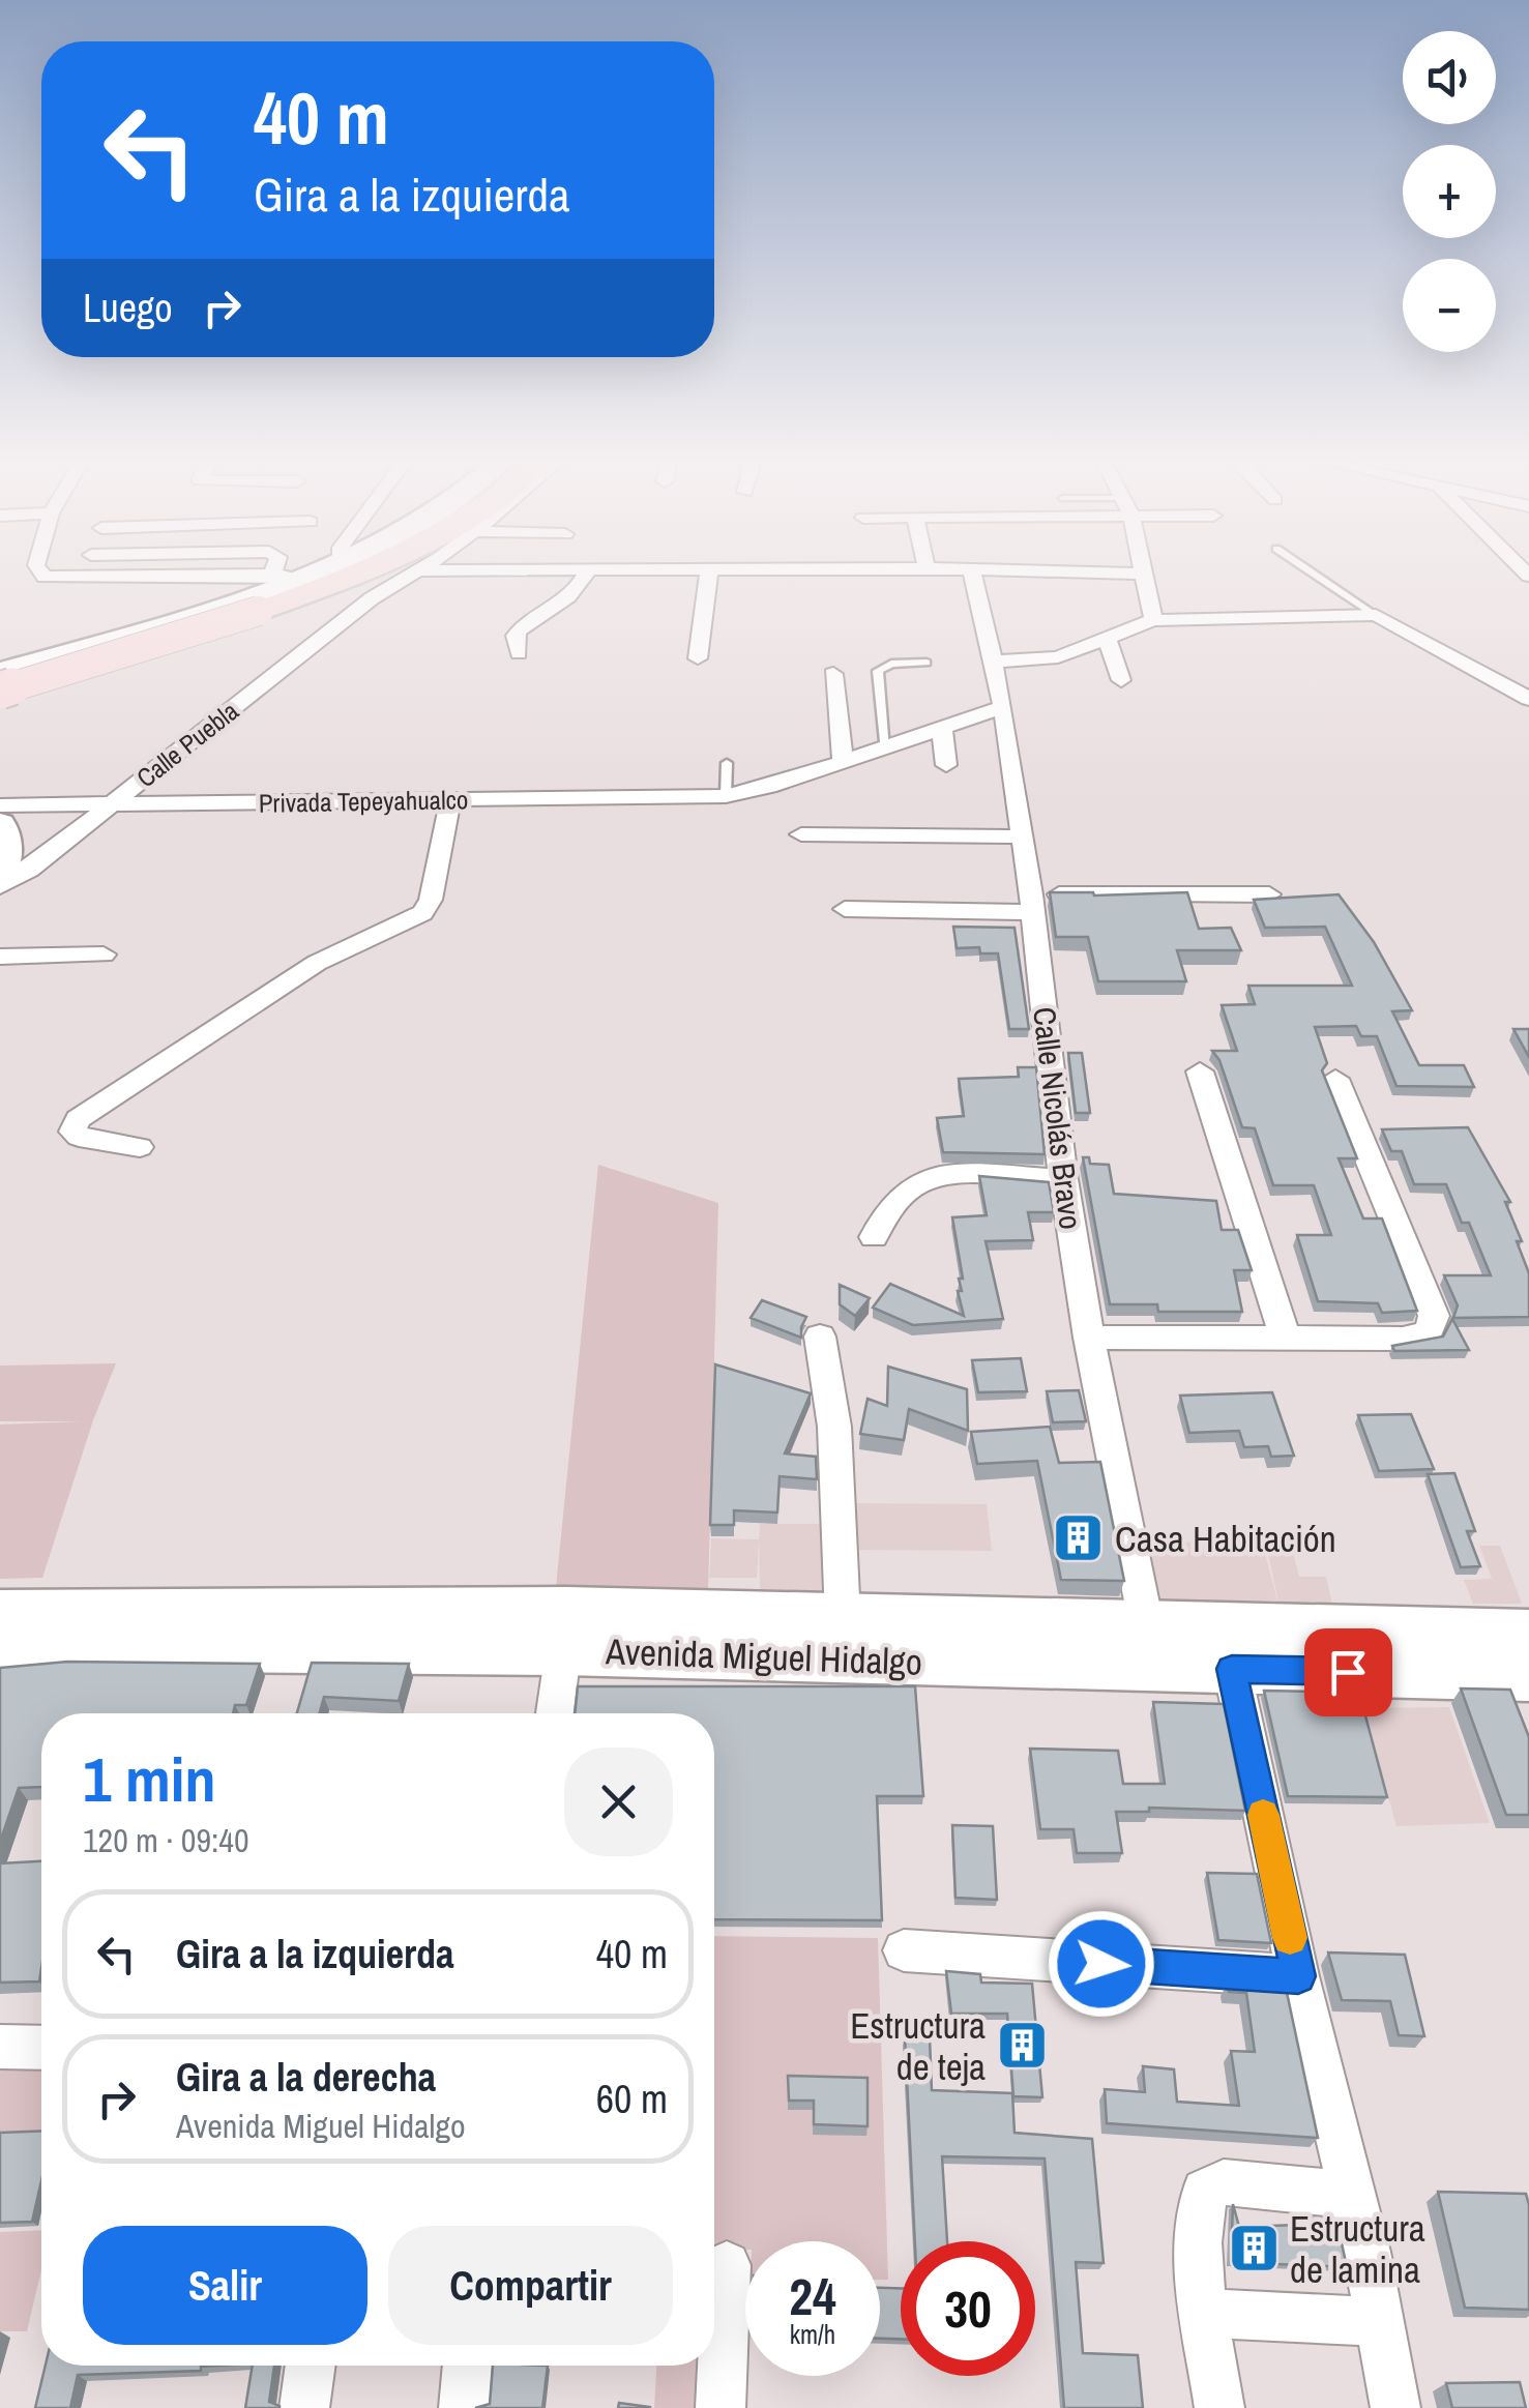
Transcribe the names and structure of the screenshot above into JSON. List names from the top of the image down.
{
  "streets": {
    "main road": ["Avenida Miguel Hidalgo"],
    "street": ["Calle Puebla", "Privada Tepeyahualco", "Calle Nicolás Bravo"]
  },
  "crossings": [
    ["Calle Puebla", "Privada Tepeyahualco"],
    ["Privada Tepeyahualco", "Calle Nicolás Bravo"],
    ["Calle Nicolás Bravo", "Avenida Miguel Hidalgo"]
  ],
  "places": {
    "building": ["Casa Habitación", "Estructura de teja", "Estructura de lamina"]
  },
  "page": {
    "map_buttons": ["+", "−"],
    "turn": ["40 m", "Gira a la izquierda"],
    "then": "Luego",
    "heading": ["1 min", "120 m · 09:40"],
    "list": [
      {
        "name": "Gira a la izquierda",
        "value": "40 m"
      },
      {
        "name": "Gira a la derecha",
        "note": "Avenida Miguel Hidalgo",
        "value": "60 m"
      }
    ],
    "buttons": ["Salir", "Compartir"],
    "speed": "24 km/h",
    "limit": "30"
  }
}
